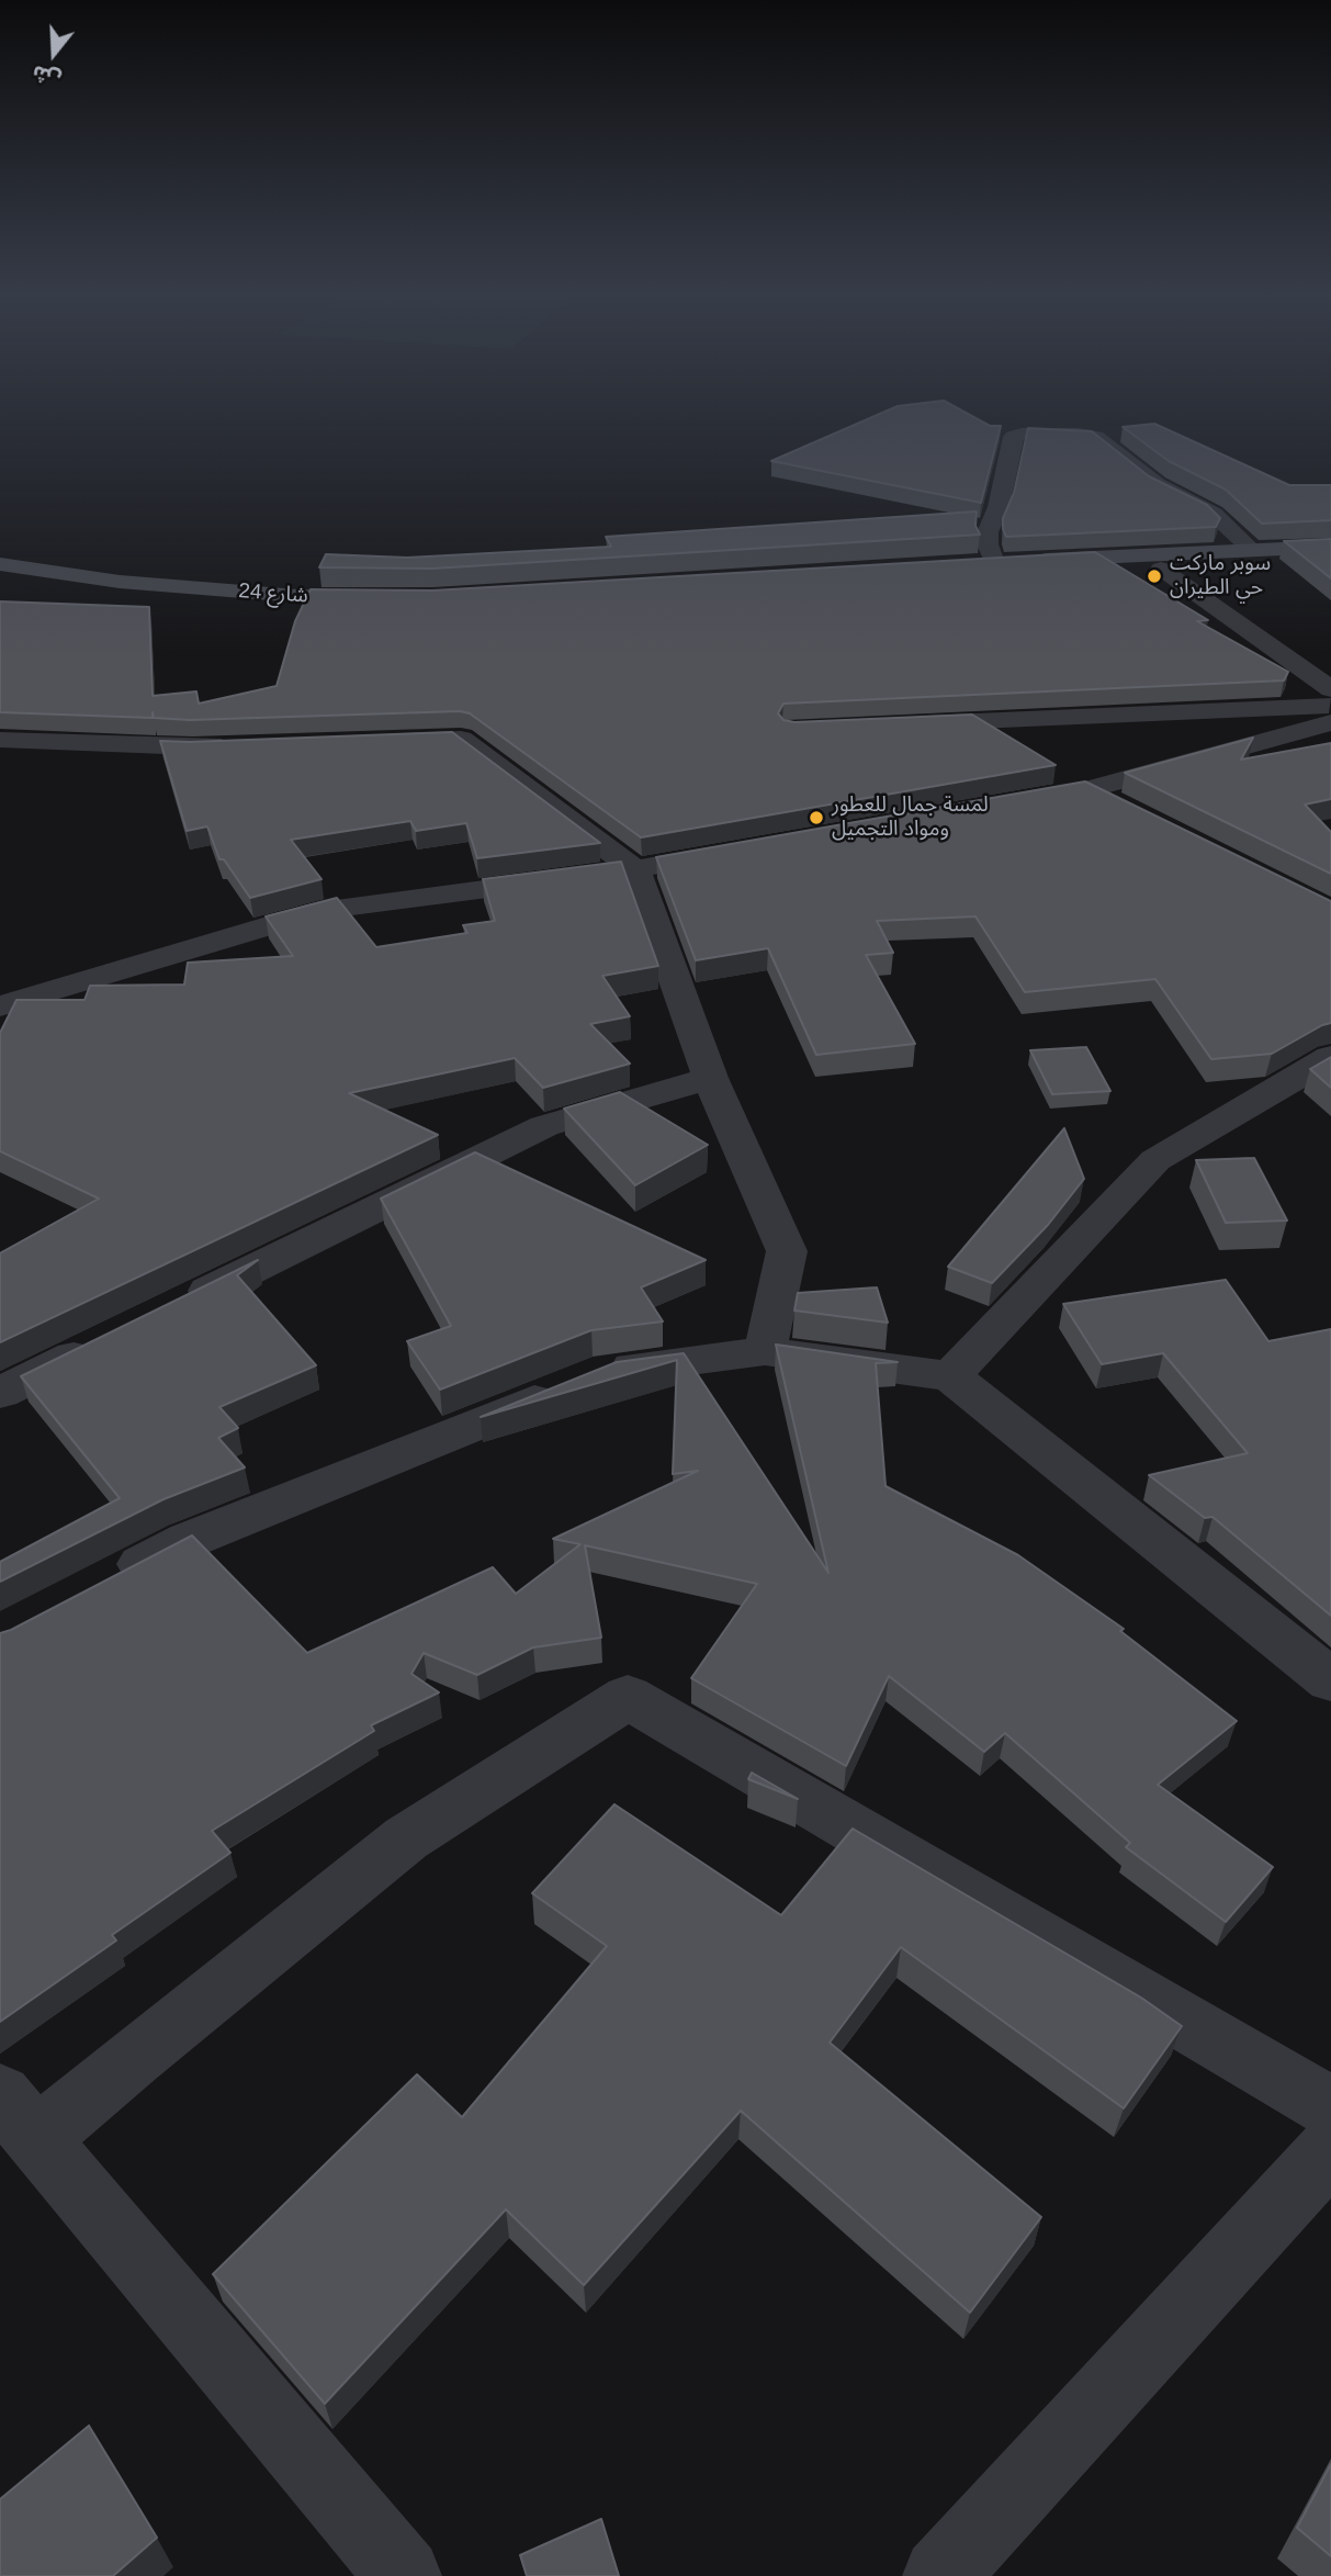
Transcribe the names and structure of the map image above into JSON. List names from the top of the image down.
{
  "streets": {
    "street": ["شارع 24"]
  },
  "places": ["سوبر ماركت حي الطيران", "لمسة جمال للعطور ومواد التجميل"],
  "north": "bottom"
}
